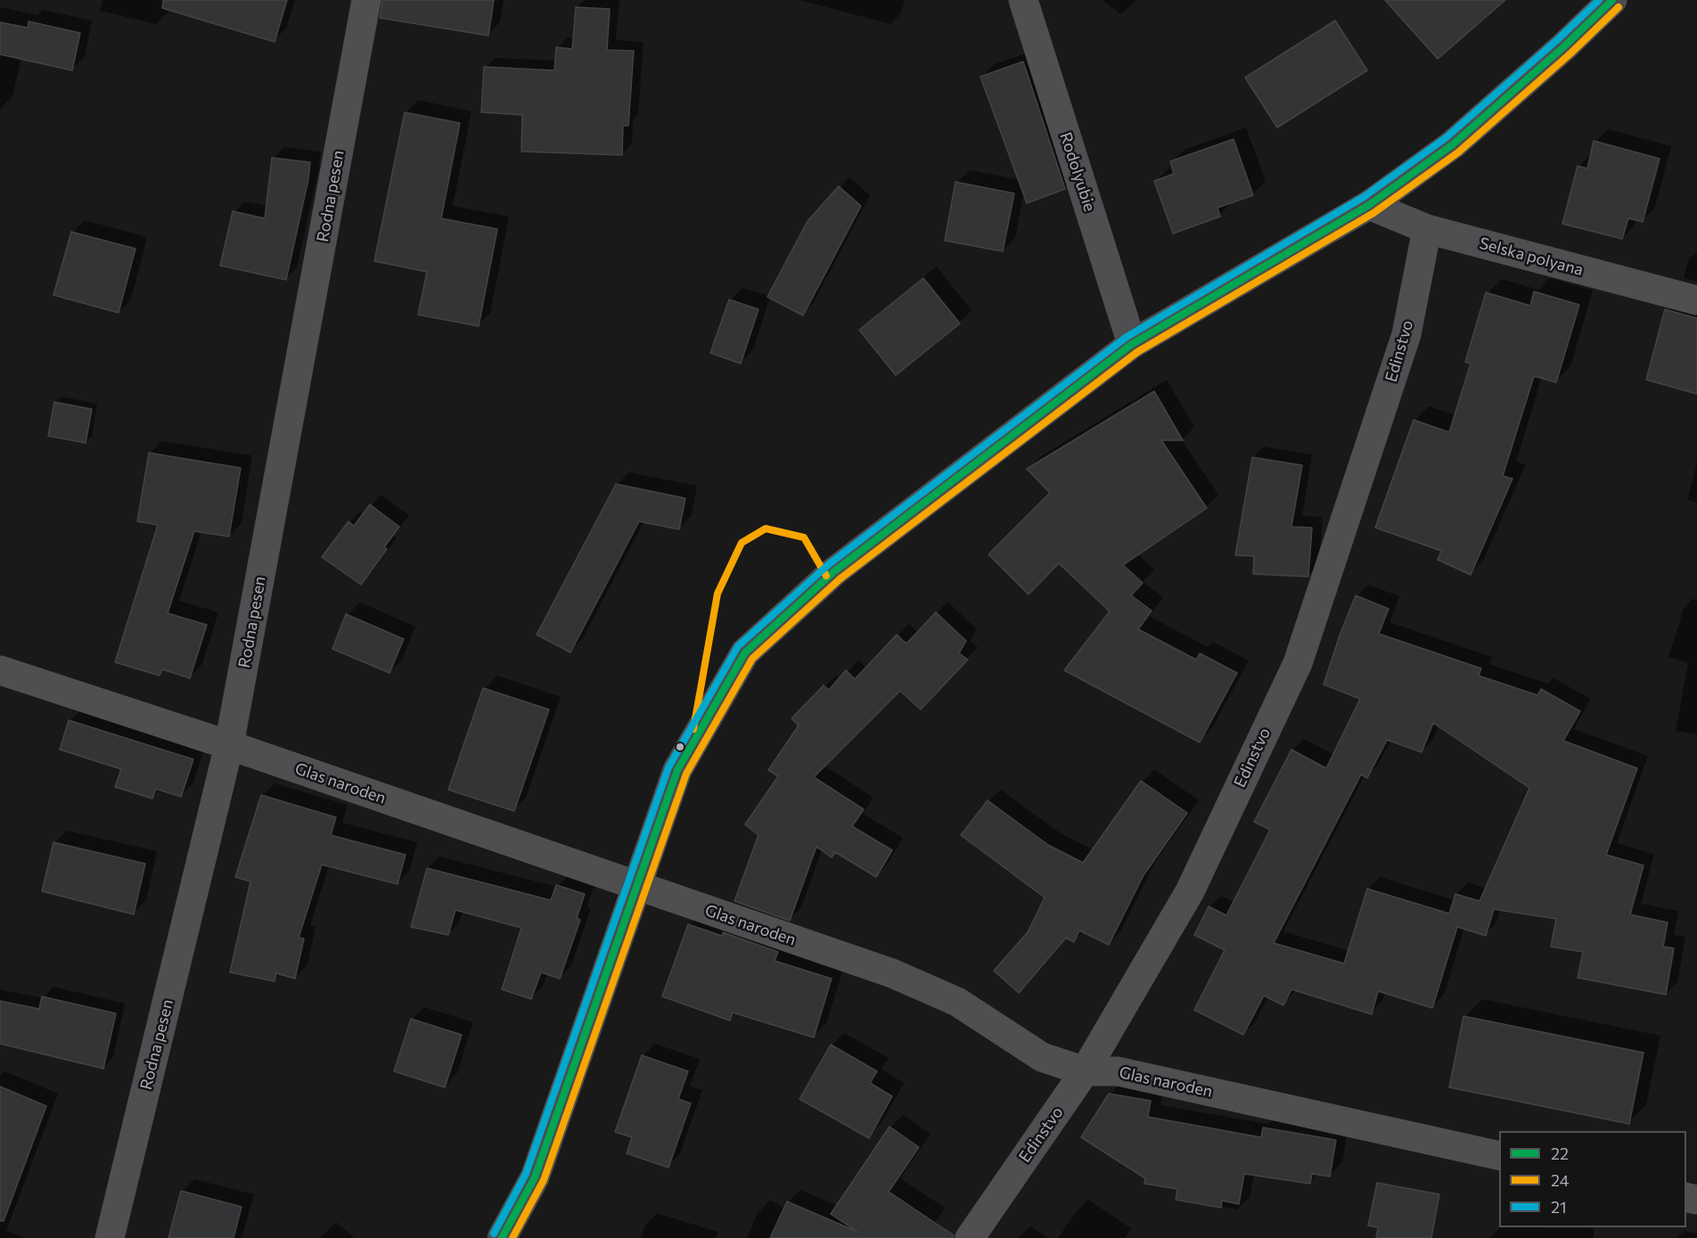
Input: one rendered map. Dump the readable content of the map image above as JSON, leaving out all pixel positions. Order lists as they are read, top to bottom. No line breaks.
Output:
{"streets":{"street":["Rodolyubie","Rodna pesen","Selska polyana","Edinstvo","Glas naroden"]},"crossings":[["Rodna pesen","Glas naroden"],["Selska polyana","Edinstvo"],["Edinstvo","Glas naroden"]],"lines":["transit line 22","transit line 21","transit line 24"],"legend":["22","24","21"]}
